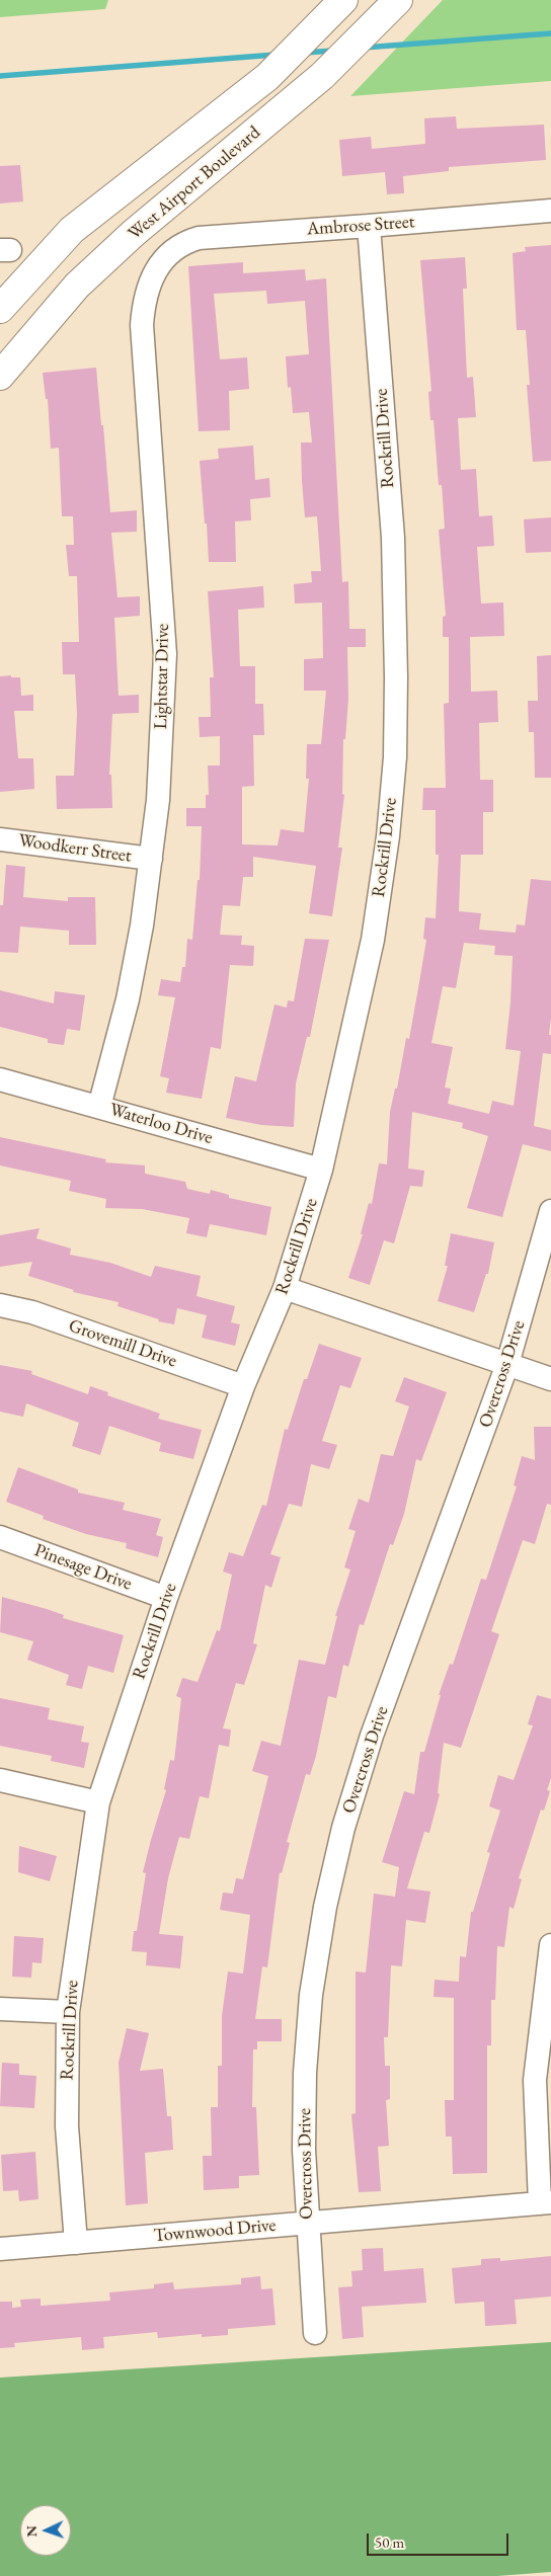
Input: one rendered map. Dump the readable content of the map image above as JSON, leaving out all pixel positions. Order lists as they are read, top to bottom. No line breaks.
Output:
{"streets":{"main road":["West Airport Boulevard"],"street":["Ambrose Street","Rockrill Drive","Lightstar Drive","Woodkerr Street","Waterloo Drive","Grovemill Drive","Overcross Drive","Pinesage Drive","Townwood Drive"]},"crossings":[["Ambrose Street","Rockrill Drive"],["Ambrose Street","Lightstar Drive"],["Rockrill Drive","Waterloo Drive"],["Rockrill Drive","Grovemill Drive"],["Rockrill Drive","Pinesage Drive"],["Rockrill Drive","Townwood Drive"],["Lightstar Drive","Woodkerr Street"],["Lightstar Drive","Waterloo Drive"],["Overcross Drive","Townwood Drive"]],"scale_bar":"50 m","north":"left"}
